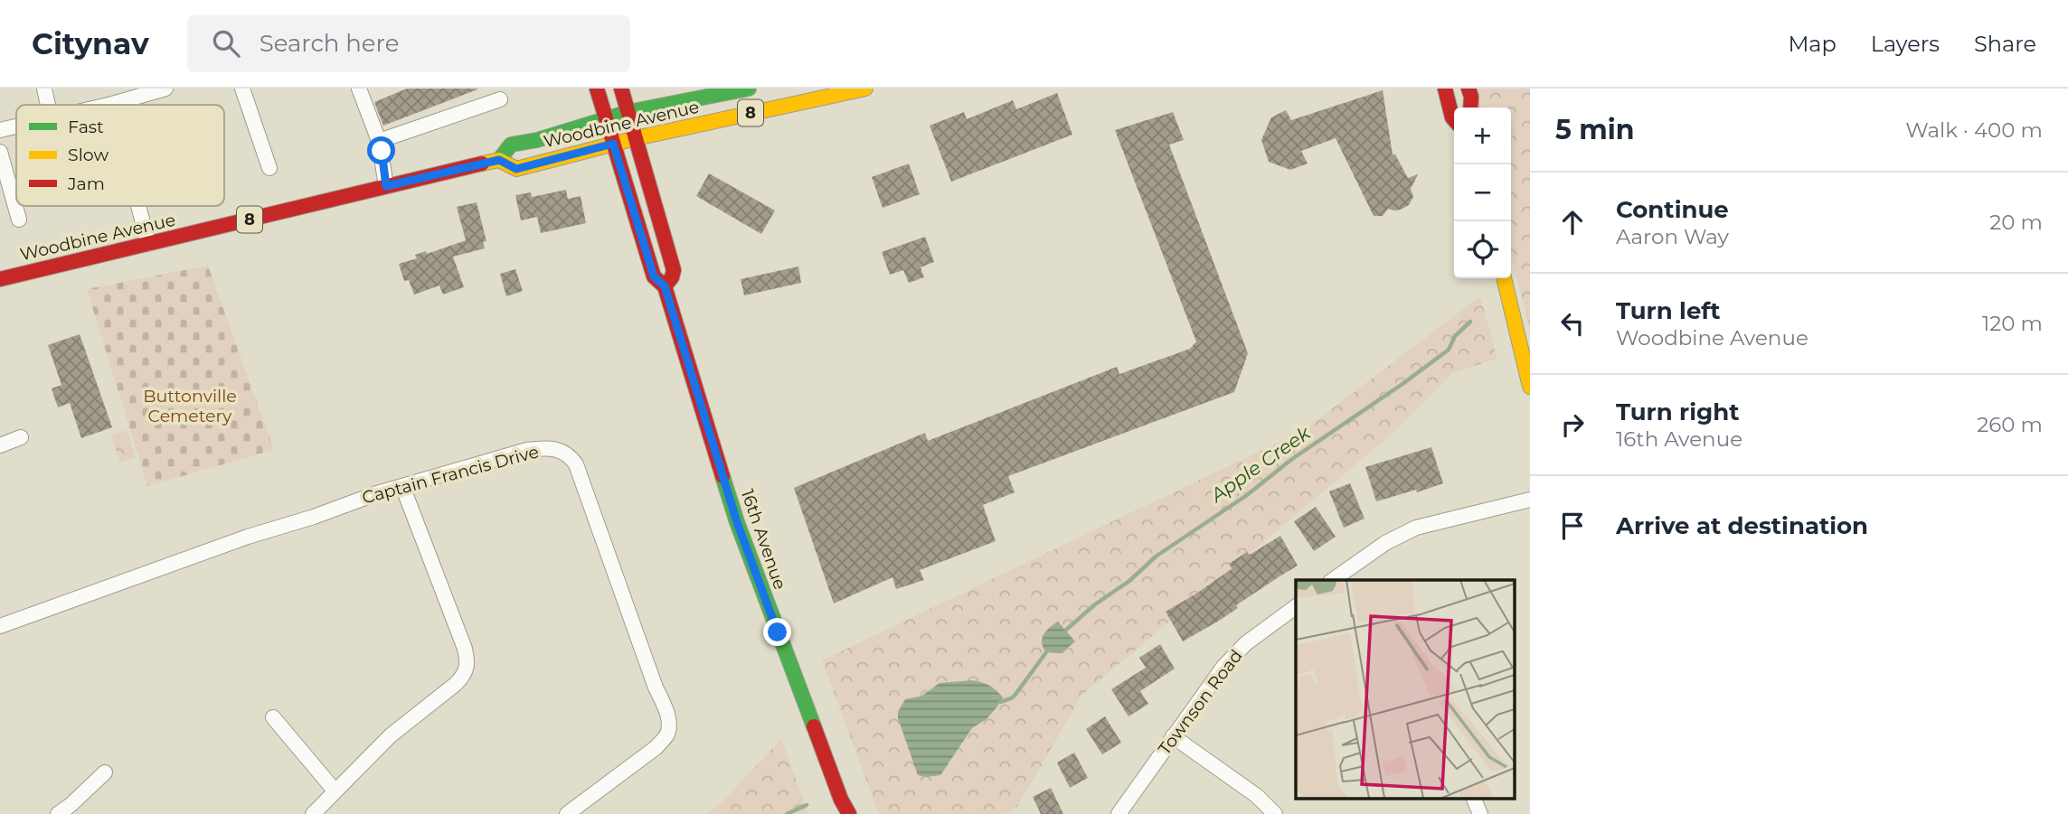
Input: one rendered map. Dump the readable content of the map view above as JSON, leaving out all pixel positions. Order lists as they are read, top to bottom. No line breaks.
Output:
{"streets":{"main road":["8","Woodbine Avenue","16th Avenue"],"street":["Captain Francis Drive","Townson Road"]},"crossings":[["Woodbine Avenue","16th Avenue"]],"water":["Apple Creek"],"parks":["Buttonville Cemetery"],"legend":["Fast","Slow","Jam"],"page":{"header":"Citynav","search":"Search here","nav":["Map","Layers","Share"],"heading":["5 min","Walk · 400 m"],"map_buttons":["+","−"],"list":[["Continue","Aaron Way","20 m"],["Turn left","Woodbine Avenue","120 m"],["Turn right","16th Avenue","260 m"],"Arrive at destination"]}}
